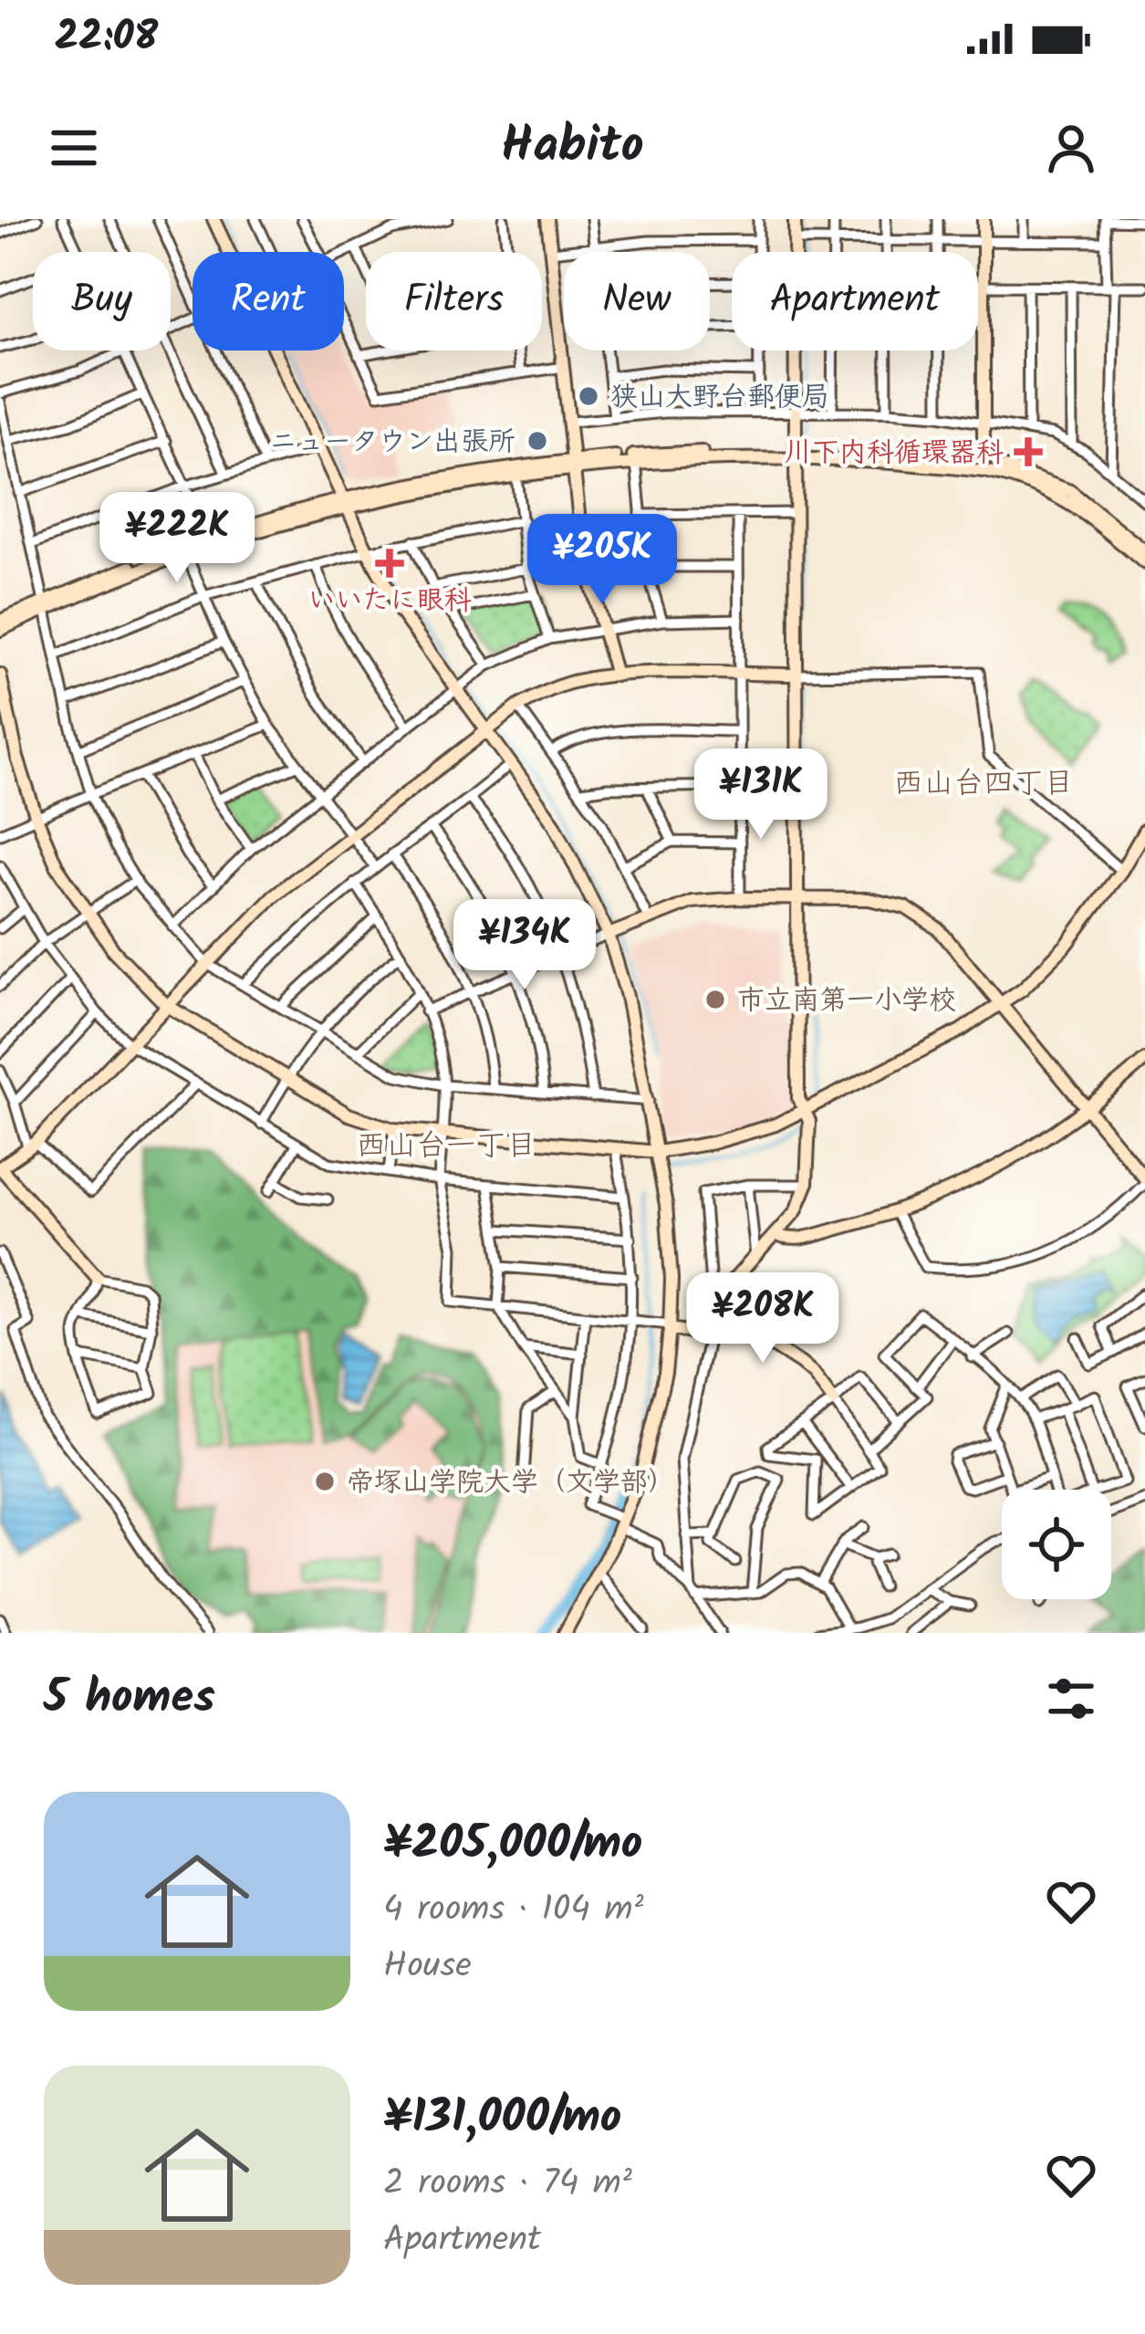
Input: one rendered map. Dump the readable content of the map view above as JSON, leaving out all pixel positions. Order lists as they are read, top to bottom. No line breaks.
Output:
{"districts":["西山台四丁目","西山台一丁目"],"places":{"other":["狭山大野台郵便局","ニュータウン出張所","市立南第一小学校","帝塚山学院大学（文学部）"],"health":["川下内科循環器科","いいたに眼科"]},"page":{"status":"22:08","header":"Habito","chip":["Buy","Rent","Filters","New","Apartment"],"price":["¥222K","¥205K","¥131K","¥134K","¥208K"],"heading":"5 homes","list":[{"name":"¥205,000/mo","note":"4 rooms · 104 m² · House"},{"name":"¥131,000/mo","note":"2 rooms · 74 m² · Apartment"}]}}
